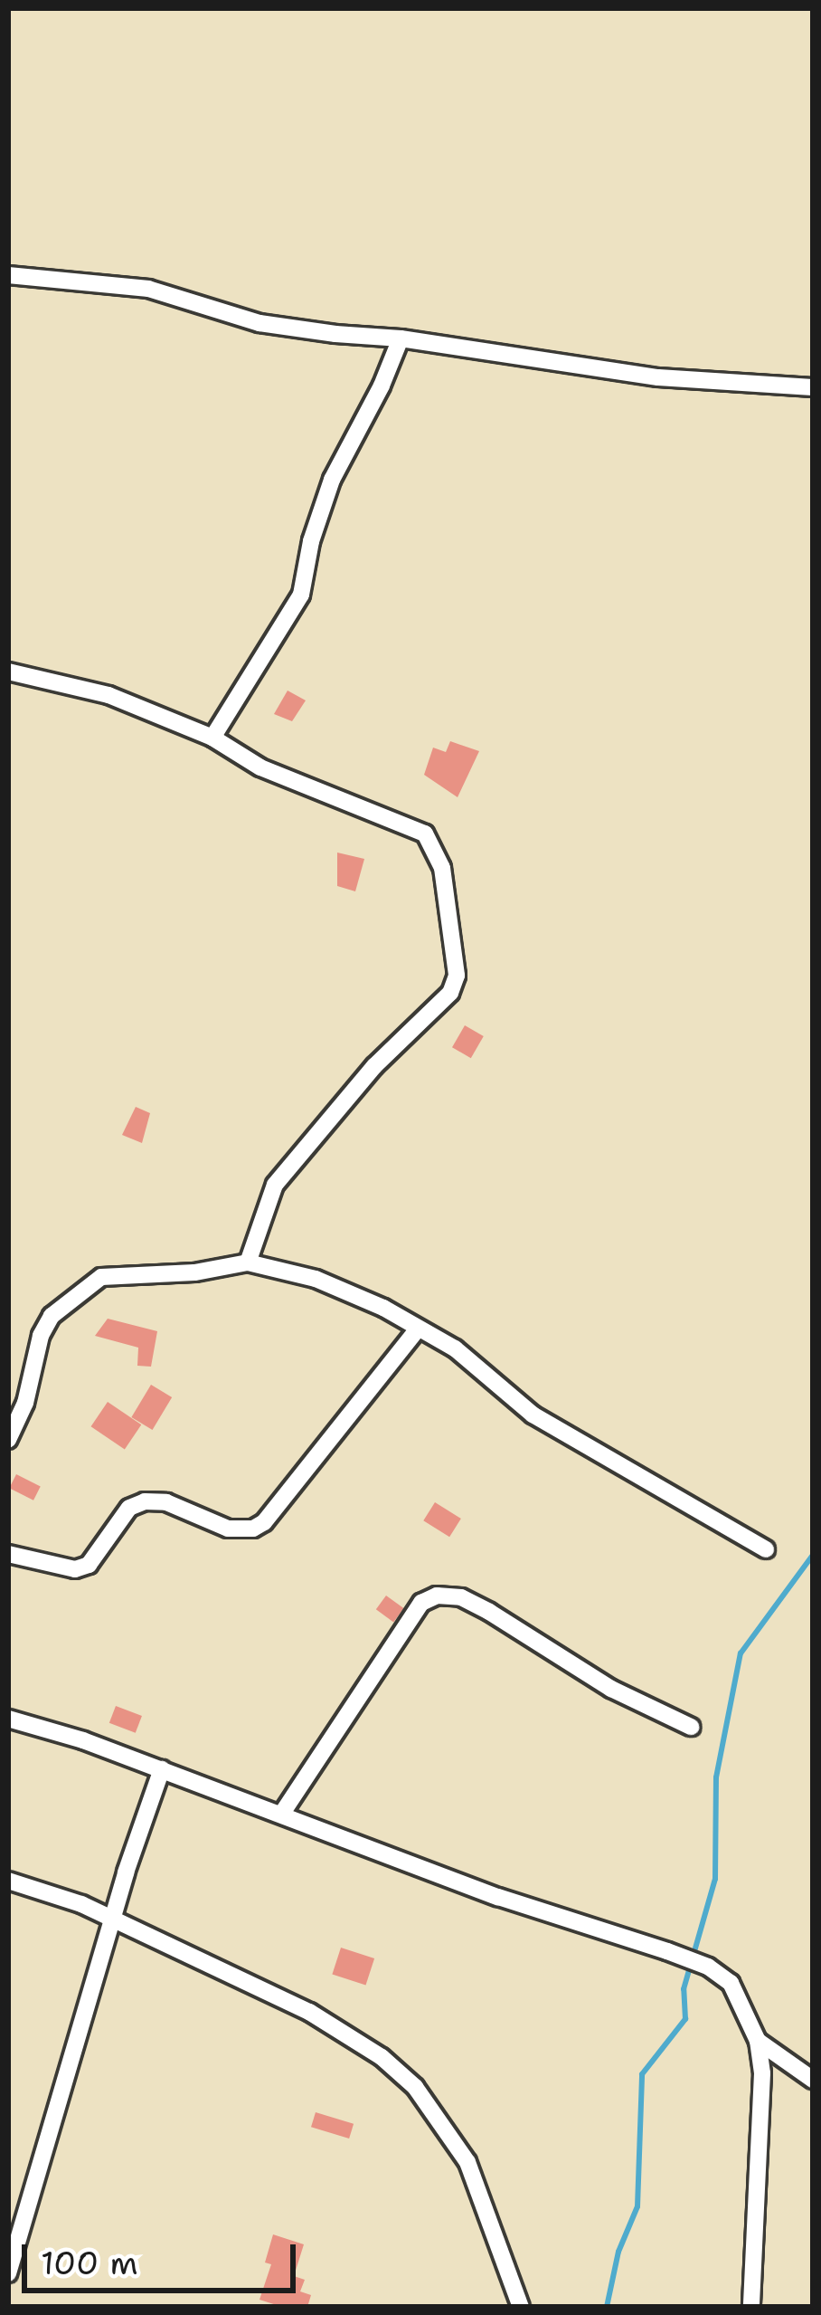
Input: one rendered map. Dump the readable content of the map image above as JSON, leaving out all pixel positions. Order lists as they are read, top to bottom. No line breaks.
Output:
{"scale_bar":"100 m"}
